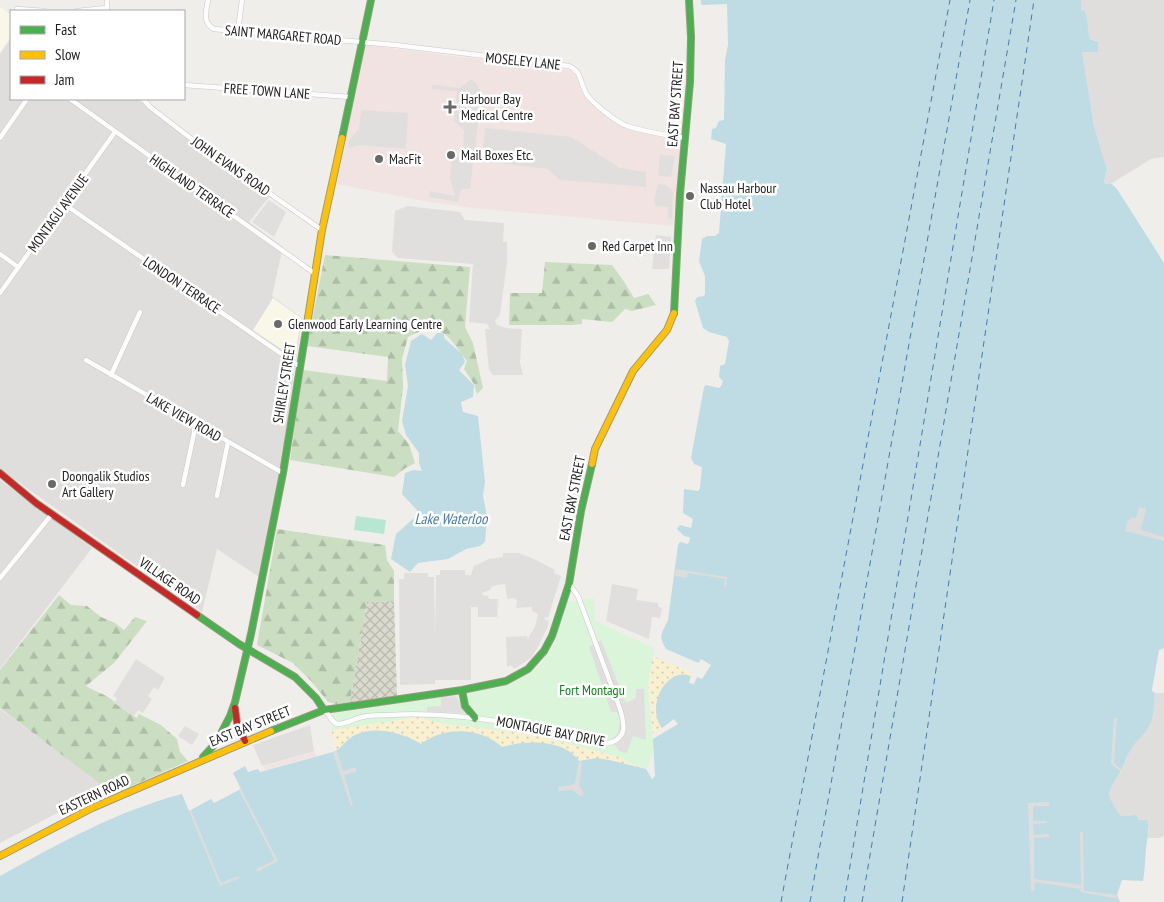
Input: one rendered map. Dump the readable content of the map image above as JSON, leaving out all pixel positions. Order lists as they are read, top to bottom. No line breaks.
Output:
{"streets":{"main road":["EAST BAY STREET","SHIRLEY STREET","VILLAGE ROAD","EASTERN ROAD"],"street":["SAINT MARGARET ROAD","MOSELEY LANE","FREE TOWN LANE","JOHN EVANS ROAD","HIGHLAND TERRACE","MONTAGU AVENUE","LONDON TERRACE","LAKE VIEW ROAD","MONTAGUE BAY DRIVE"]},"crossings":[["SAINT MARGARET ROAD","MOSELEY LANE"],["SAINT MARGARET ROAD","SHIRLEY STREET"],["MOSELEY LANE","EAST BAY STREET"],["MOSELEY LANE","SHIRLEY STREET"],["FREE TOWN LANE","SHIRLEY STREET"],["EAST BAY STREET","SHIRLEY STREET"],["EAST BAY STREET","VILLAGE ROAD"],["EAST BAY STREET","MONTAGUE BAY DRIVE"],["EAST BAY STREET","EASTERN ROAD"],["JOHN EVANS ROAD","SHIRLEY STREET"],["HIGHLAND TERRACE","MONTAGU AVENUE"],["HIGHLAND TERRACE","SHIRLEY STREET"],["MONTAGU AVENUE","LONDON TERRACE"],["LONDON TERRACE","SHIRLEY STREET"],["SHIRLEY STREET","LAKE VIEW ROAD"],["SHIRLEY STREET","VILLAGE ROAD"],["SHIRLEY STREET","EASTERN ROAD"],["VILLAGE ROAD","MONTAGUE BAY DRIVE"]],"water":["Lake Waterloo"],"parks":["Fort Montagu"],"places":{"health":["Harbour Bay Medical Centre"],"other":["Mail Boxes Etc.","MacFit","Nassau Harbour Club Hotel","Red Carpet Inn","Glenwood Early Learning Centre","Doongalik Studios Art Gallery"]},"legend":["Fast","Slow","Jam"]}
